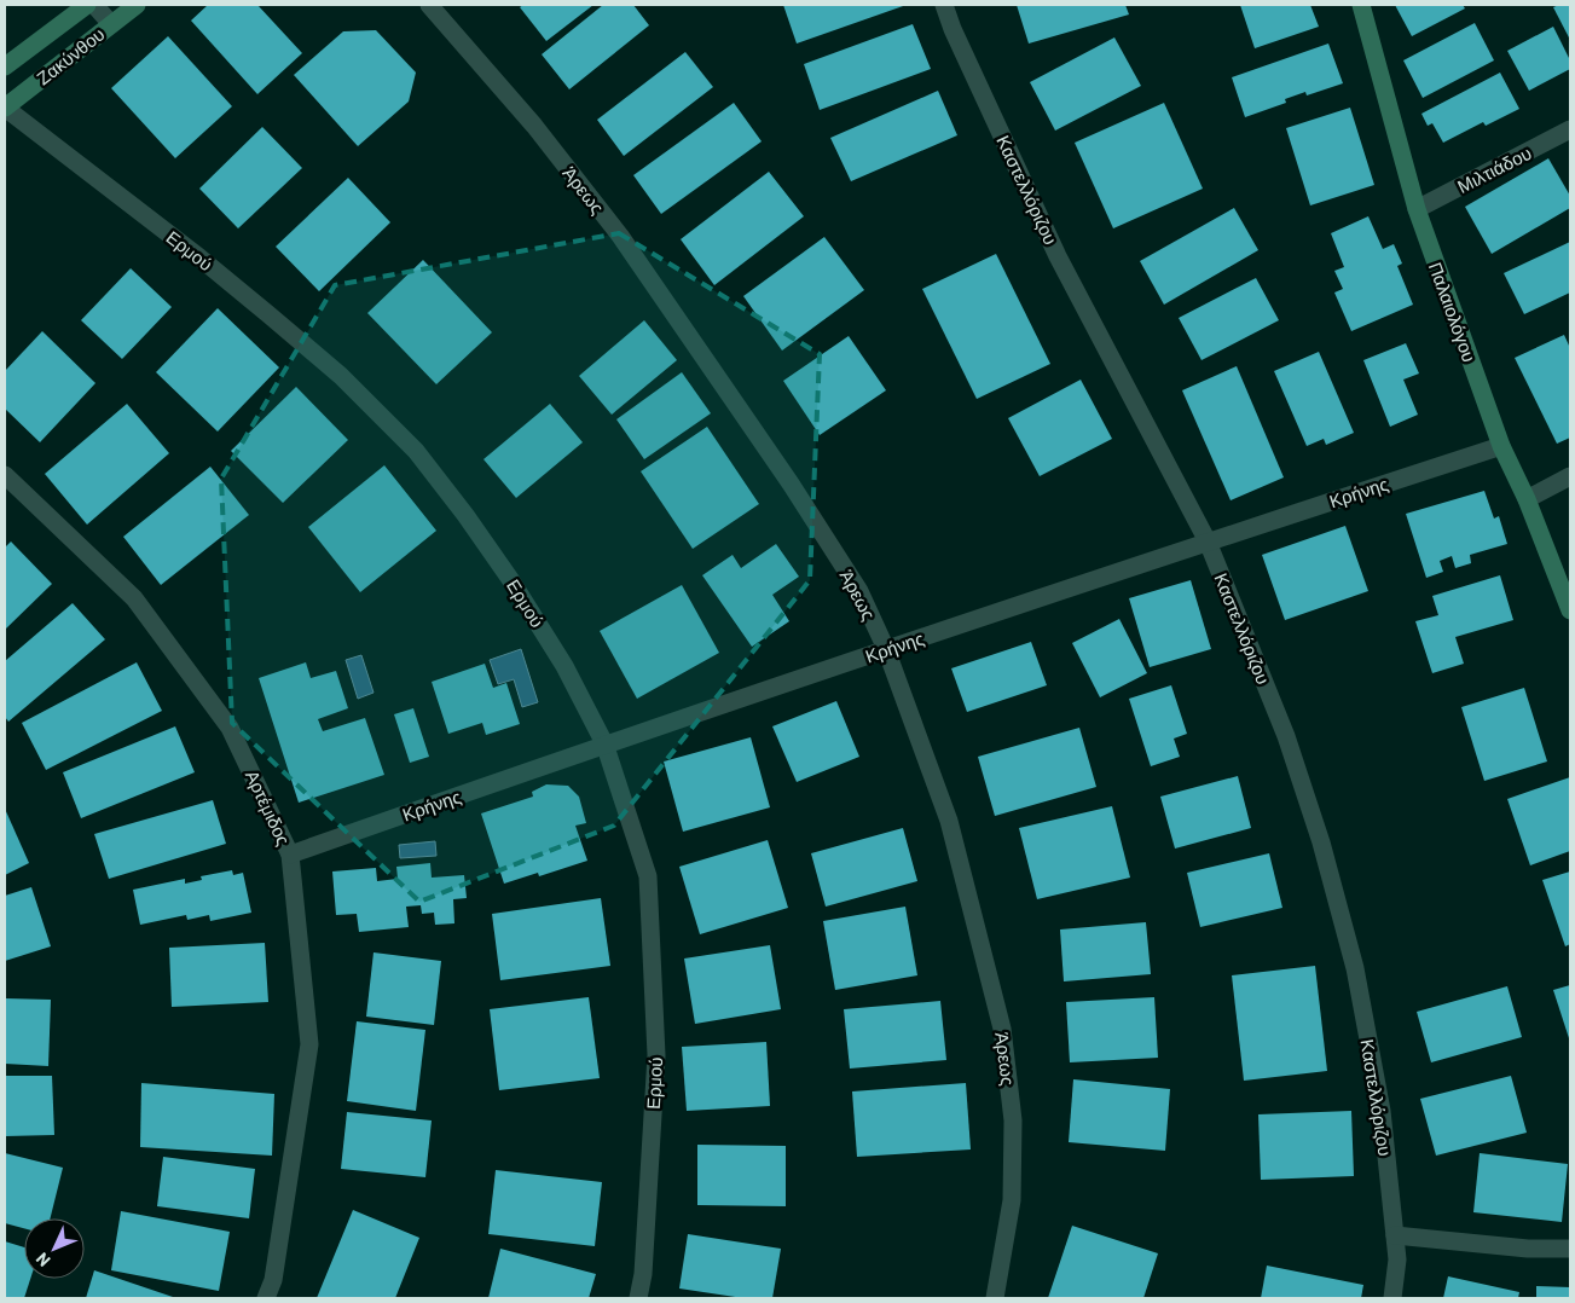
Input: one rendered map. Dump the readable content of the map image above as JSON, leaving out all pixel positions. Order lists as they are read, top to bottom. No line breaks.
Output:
{"streets":{"street":["Ζακύνθου","Μιλτιάδου","Άρεως","Καστελλόριζου","Ερμού","Παλαιολόγου","Κρήνης","Αρτέμιδος"]},"crossings":[["Ζακύνθου","Ερμού"],["Μιλτιάδου","Παλαιολόγου"],["Άρεως","Κρήνης"],["Καστελλόριζου","Κρήνης"],["Ερμού","Κρήνης"],["Παλαιολόγου","Κρήνης"],["Κρήνης","Αρτέμιδος"]],"north":"bottom left"}
